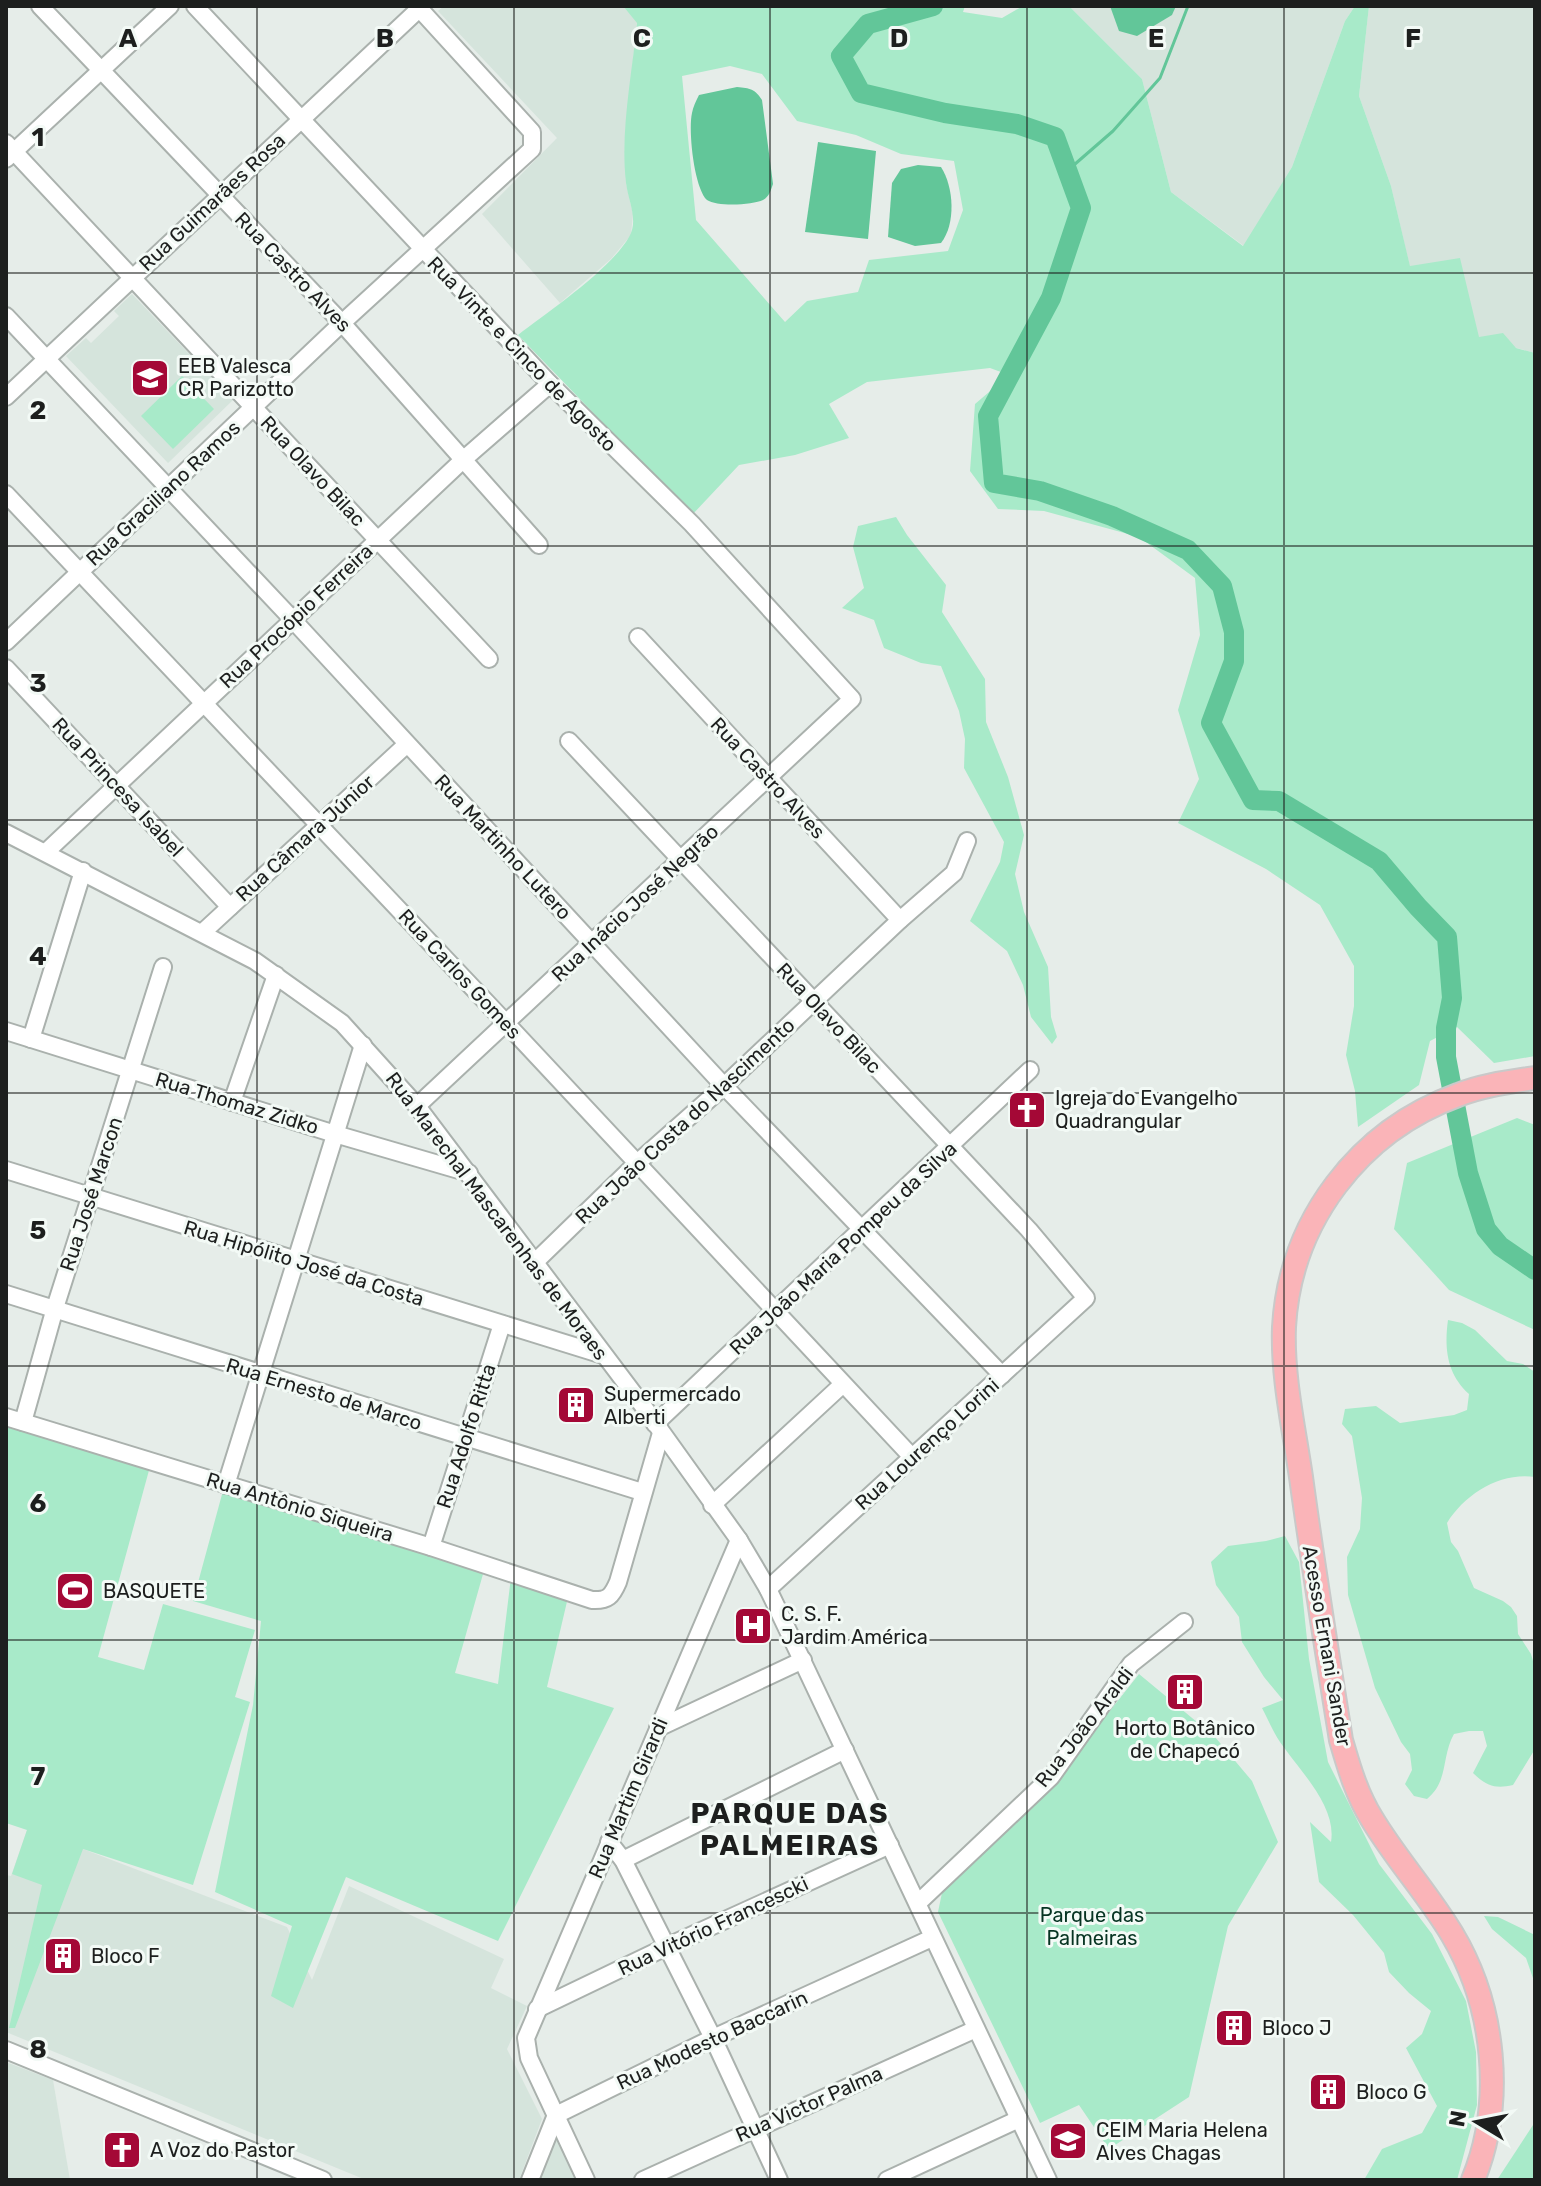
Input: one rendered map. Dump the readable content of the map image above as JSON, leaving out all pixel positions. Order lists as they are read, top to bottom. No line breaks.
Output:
{"streets":{"highway":["Acesso Ernani Sander"],"street":["Rua Guimarães Rosa","Rua Castro Alves","Rua Vinte e Cinco de Agosto","Rua Olavo Bilac","Rua Graciliano Ramos","Rua Procópio Ferreira","Rua Princesa Isabel","Rua Câmara Júnior","Rua Martinho Lutero","Rua Inácio José Negrão","Rua Carlos Gomes","Rua Thomaz Zidko","Rua João Costa do Nascimento","Rua José Marcon","Rua Marechal Mascarenhas de Moraes","Rua João Maria Pompeu da Silva","Rua Hipólito José da Costa","Rua Ernesto de Marco","Rua Adolfo Ritta","Rua Lourenço Lorini","Rua Antônio Siqueira","Rua João Araldi","Rua Martim Girardi","Rua Vitório Francescki","Rua Modesto Baccarin","Rua Victor Palma"]},"crossings":[["Rua Guimarães Rosa","Rua Castro Alves"],["Rua Guimarães Rosa","Rua Vinte e Cinco de Agosto"],["Rua Guimarães Rosa","Rua Olavo Bilac"],["Rua Guimarães Rosa","Rua Graciliano Ramos"],["Rua Guimarães Rosa","Rua Martinho Lutero"],["Rua Castro Alves","Rua Graciliano Ramos"],["Rua Castro Alves","Rua Procópio Ferreira"],["Rua Castro Alves","Rua Inácio José Negrão"],["Rua Castro Alves","Rua João Costa do Nascimento"],["Rua Vinte e Cinco de Agosto","Rua Graciliano Ramos"],["Rua Vinte e Cinco de Agosto","Rua Procópio Ferreira"],["Rua Vinte e Cinco de Agosto","Rua Inácio José Negrão"],["Rua Olavo Bilac","Rua Graciliano Ramos"],["Rua Olavo Bilac","Rua Procópio Ferreira"],["Rua Olavo Bilac","Rua Inácio José Negrão"],["Rua Olavo Bilac","Rua João Costa do Nascimento"],["Rua Olavo Bilac","Rua João Maria Pompeu da Silva"],["Rua Olavo Bilac","Rua Lourenço Lorini"],["Rua Graciliano Ramos","Rua Martinho Lutero"],["Rua Graciliano Ramos","Rua Carlos Gomes"],["Rua Procópio Ferreira","Rua Princesa Isabel"],["Rua Procópio Ferreira","Rua Martinho Lutero"],["Rua Procópio Ferreira","Rua Carlos Gomes"],["Rua Procópio Ferreira","Rua Marechal Mascarenhas de Moraes"],["Rua Princesa Isabel","Rua Câmara Júnior"],["Rua Câmara Júnior","Rua Martinho Lutero"],["Rua Câmara Júnior","Rua Carlos Gomes"],["Rua Câmara Júnior","Rua Marechal Mascarenhas de Moraes"],["Rua Martinho Lutero","Rua Inácio José Negrão"],["Rua Martinho Lutero","Rua João Costa do Nascimento"],["Rua Martinho Lutero","Rua João Maria Pompeu da Silva"],["Rua Martinho Lutero","Rua Lourenço Lorini"],["Rua Inácio José Negrão","Rua Carlos Gomes"],["Rua Inácio José Negrão","Rua Marechal Mascarenhas de Moraes"],["Rua Carlos Gomes","Rua João Costa do Nascimento"],["Rua Carlos Gomes","Rua João Maria Pompeu da Silva"],["Rua Carlos Gomes","Rua Lourenço Lorini"],["Rua Thomaz Zidko","Rua José Marcon"],["Rua Thomaz Zidko","Rua Marechal Mascarenhas de Moraes"],["Rua João Costa do Nascimento","Rua Marechal Mascarenhas de Moraes"],["Rua José Marcon","Rua Hipólito José da Costa"],["Rua José Marcon","Rua Ernesto de Marco"],["Rua José Marcon","Rua Antônio Siqueira"],["Rua Marechal Mascarenhas de Moraes","Rua João Maria Pompeu da Silva"],["Rua Marechal Mascarenhas de Moraes","Rua Hipólito José da Costa"],["Rua Marechal Mascarenhas de Moraes","Rua Lourenço Lorini"],["Rua Marechal Mascarenhas de Moraes","Rua João Araldi"],["Rua Marechal Mascarenhas de Moraes","Rua Martim Girardi"],["Rua Marechal Mascarenhas de Moraes","Rua Vitório Francescki"],["Rua Marechal Mascarenhas de Moraes","Rua Modesto Baccarin"],["Rua Marechal Mascarenhas de Moraes","Rua Victor Palma"],["Rua Hipólito José da Costa","Rua Adolfo Ritta"],["Rua Ernesto de Marco","Rua Adolfo Ritta"],["Rua Ernesto de Marco","Rua Antônio Siqueira"],["Rua Adolfo Ritta","Rua Antônio Siqueira"],["Rua Martim Girardi","Rua Vitório Francescki"],["Rua Martim Girardi","Rua Modesto Baccarin"]],"districts":["PARQUE DAS PALMEIRAS"],"parks":["Parque das Palmeiras"],"places":{"school or university":["EEB Valesca CR Parizotto","CEIM Maria Helena Alves Chagas"],"church":["Igreja do Evangelho Quadrangular","A Voz do Pastor"],"building":["Supermercado Alberti","Horto Botânico de Chapecó","Bloco F","Bloco J","Bloco G"],"sports":["BASQUETE"],"hospital":["C. S. F. Jardim América"]},"north":"left","grid":{"columns":["A","B","C","D","E","F"],"rows":["1","2","3","4","5","6","7","8"]}}
